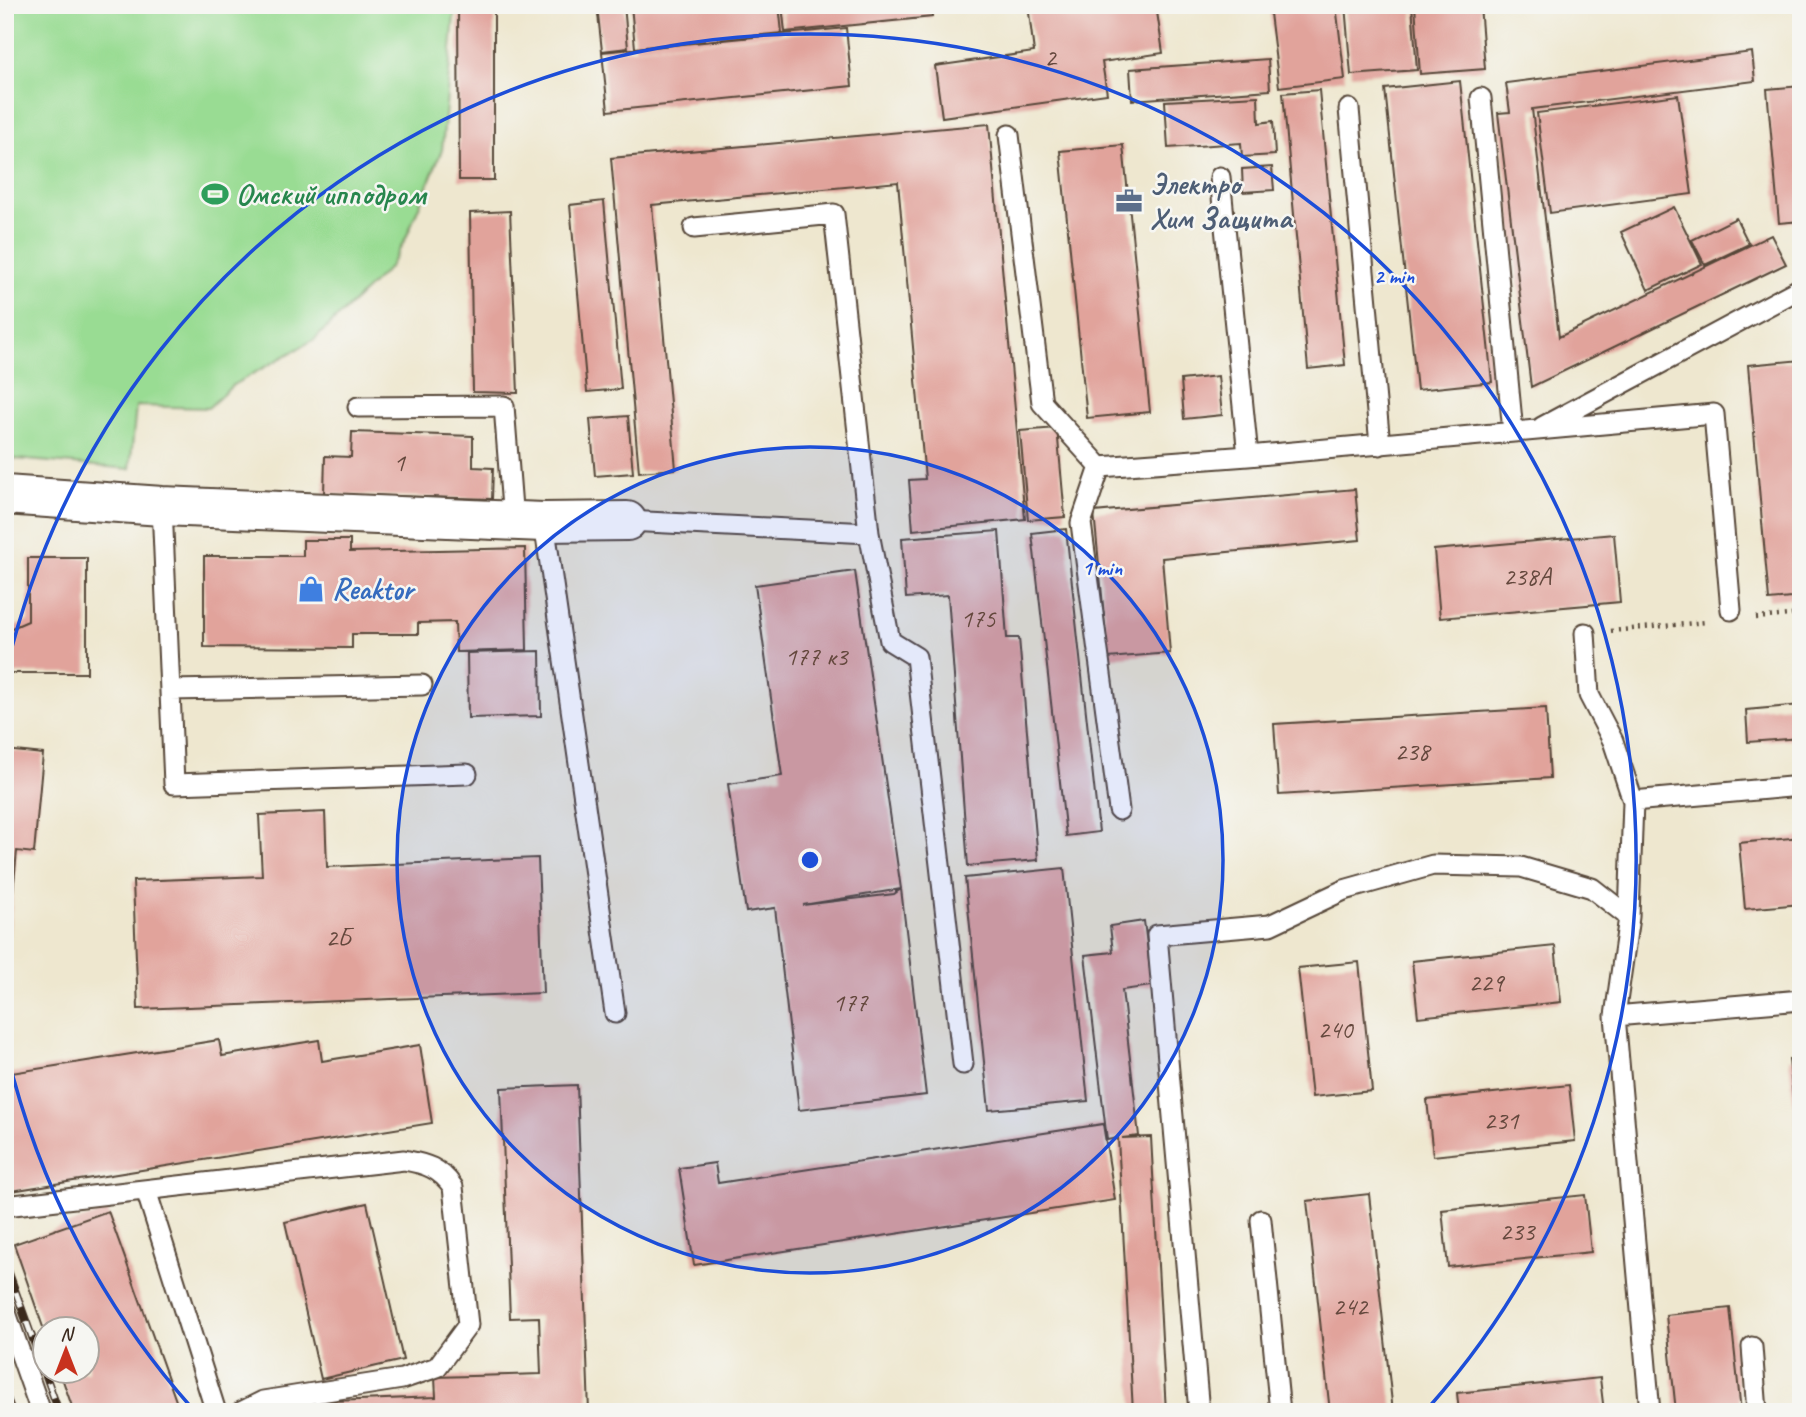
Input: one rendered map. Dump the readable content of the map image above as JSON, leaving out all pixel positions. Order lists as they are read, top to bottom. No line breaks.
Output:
{"places":{"sports":["Омский ипподром"],"office":["Электро Хим Защита"],"shop":["Reaktor"]},"house_numbers":["2","1","238А","175","177 к3","238","2Б","229","177","240","231","233","242"],"north":"top","rings":["2 min","1 min"]}
